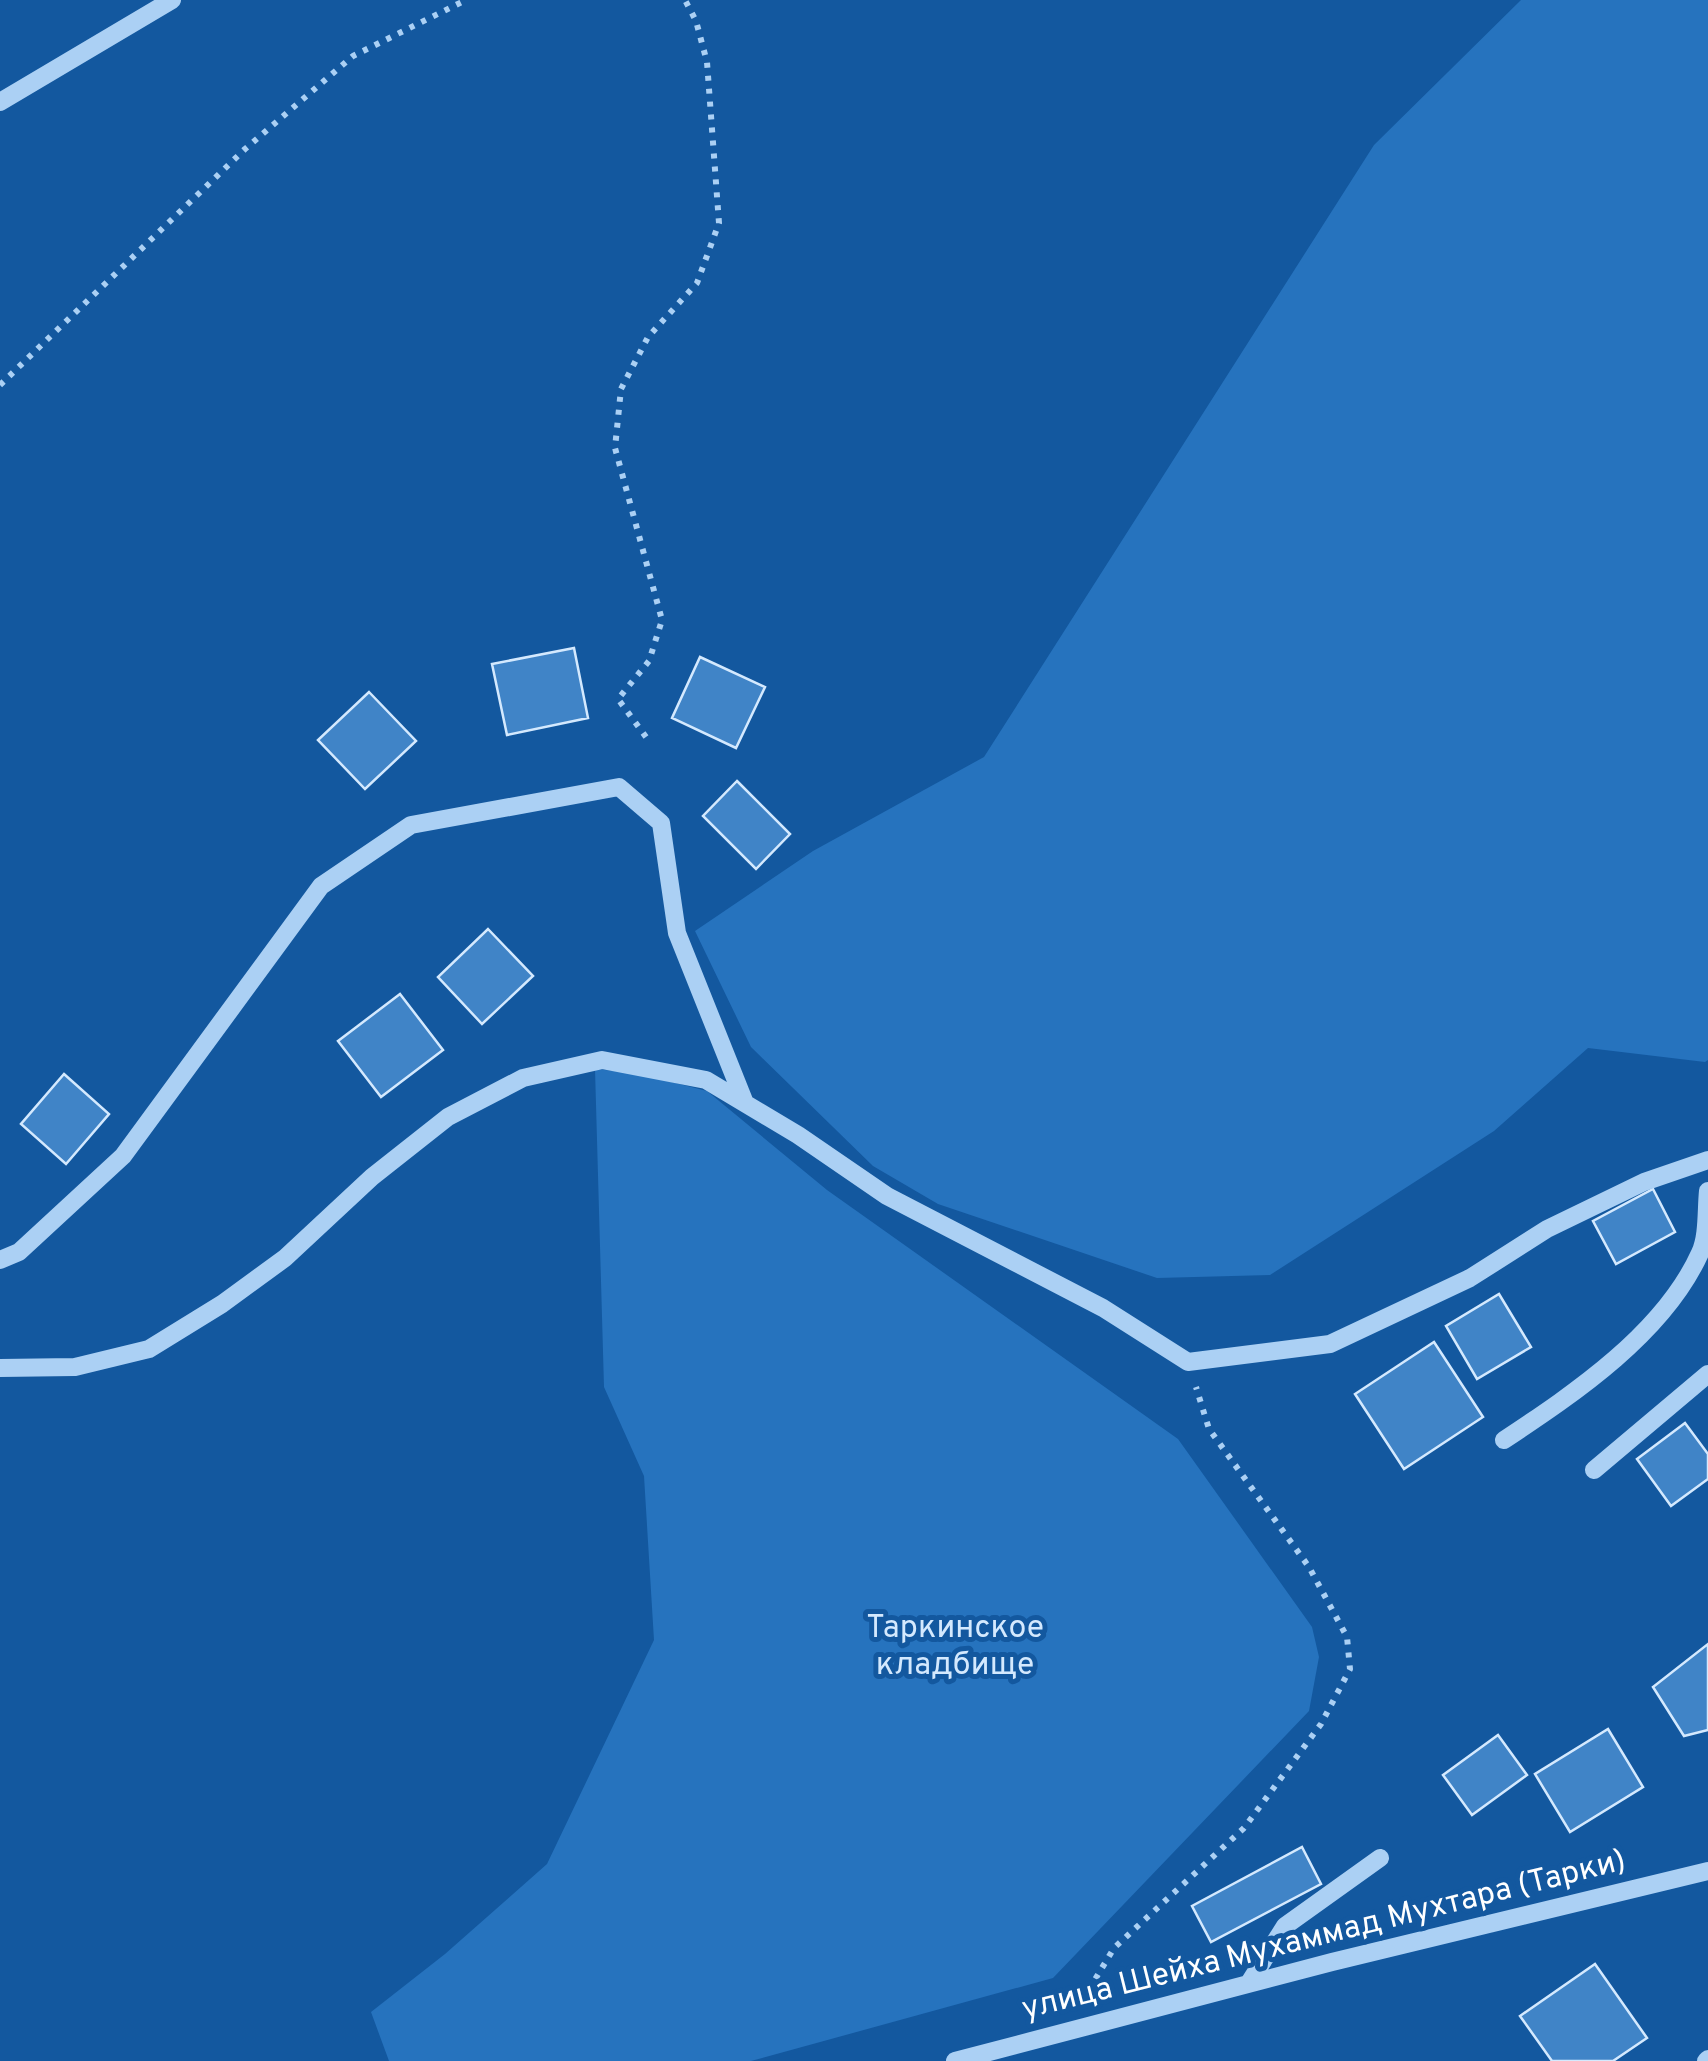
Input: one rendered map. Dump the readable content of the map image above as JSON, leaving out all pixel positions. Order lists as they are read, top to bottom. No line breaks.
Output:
{"streets":{"street":["улица Шейха Мухаммад Мухтара (Тарки)"]},"parks":["Таркинское кладбище"]}
